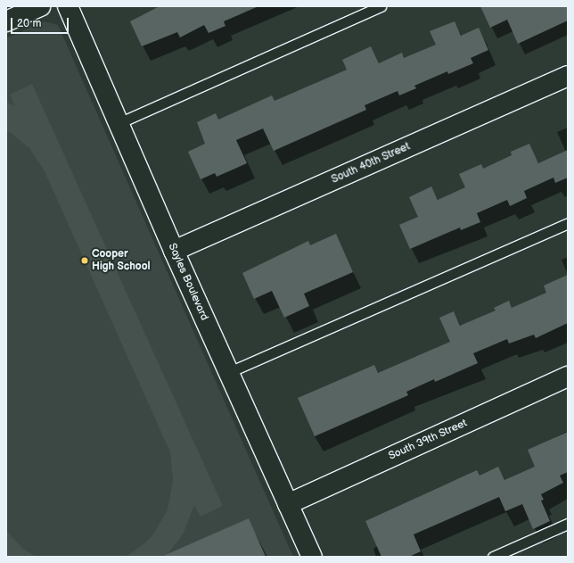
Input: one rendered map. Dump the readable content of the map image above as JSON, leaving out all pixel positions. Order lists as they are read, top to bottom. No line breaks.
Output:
{"streets":{"street":["South 40th Street","Sayles Boulevard","South 39th Street"]},"crossings":[["South 40th Street","Sayles Boulevard"],["Sayles Boulevard","South 39th Street"]],"places":["Cooper High School"],"scale_bar":"20 m"}
